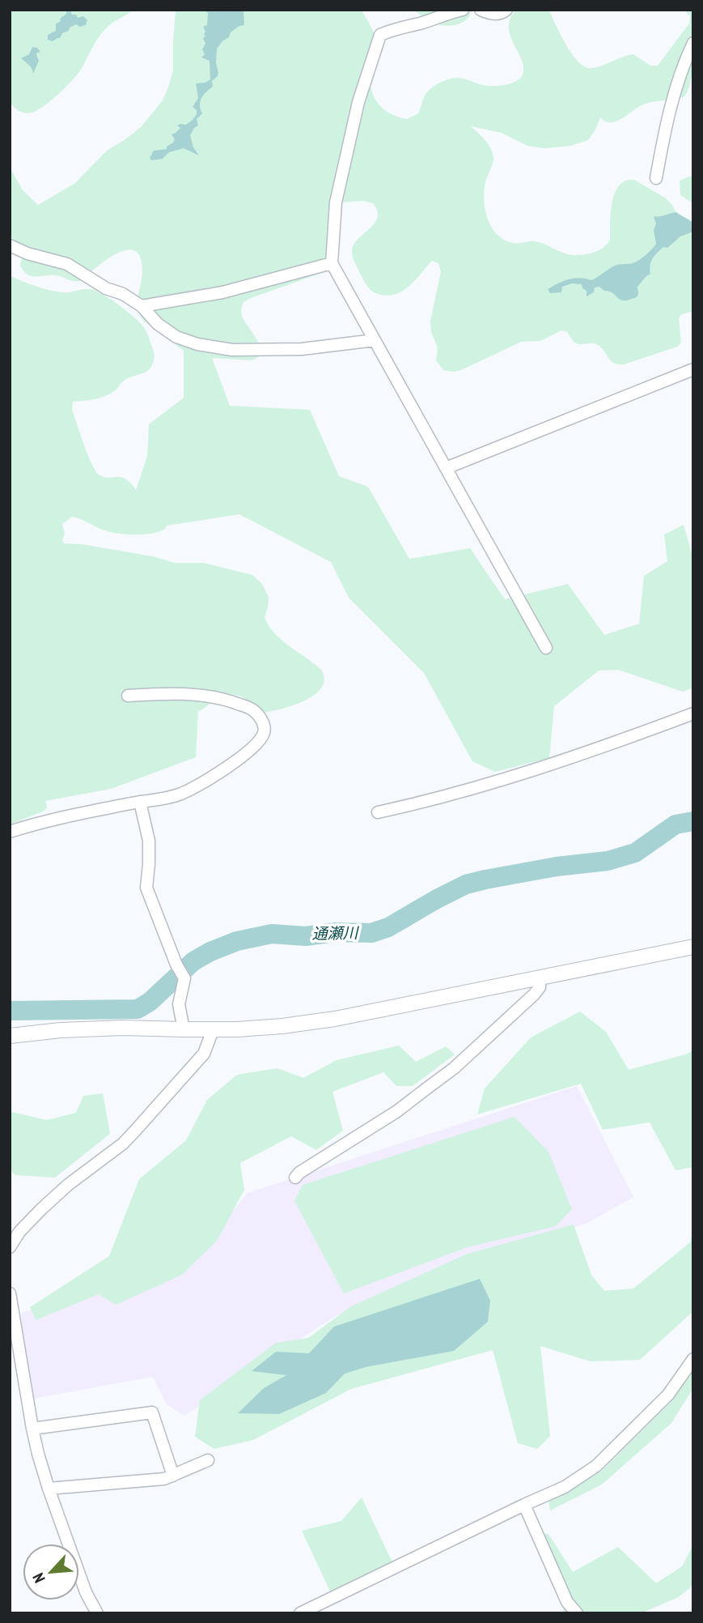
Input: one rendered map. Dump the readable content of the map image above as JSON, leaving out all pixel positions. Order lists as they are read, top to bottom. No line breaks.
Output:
{"water":["通瀬川"],"north":"bottom left"}
